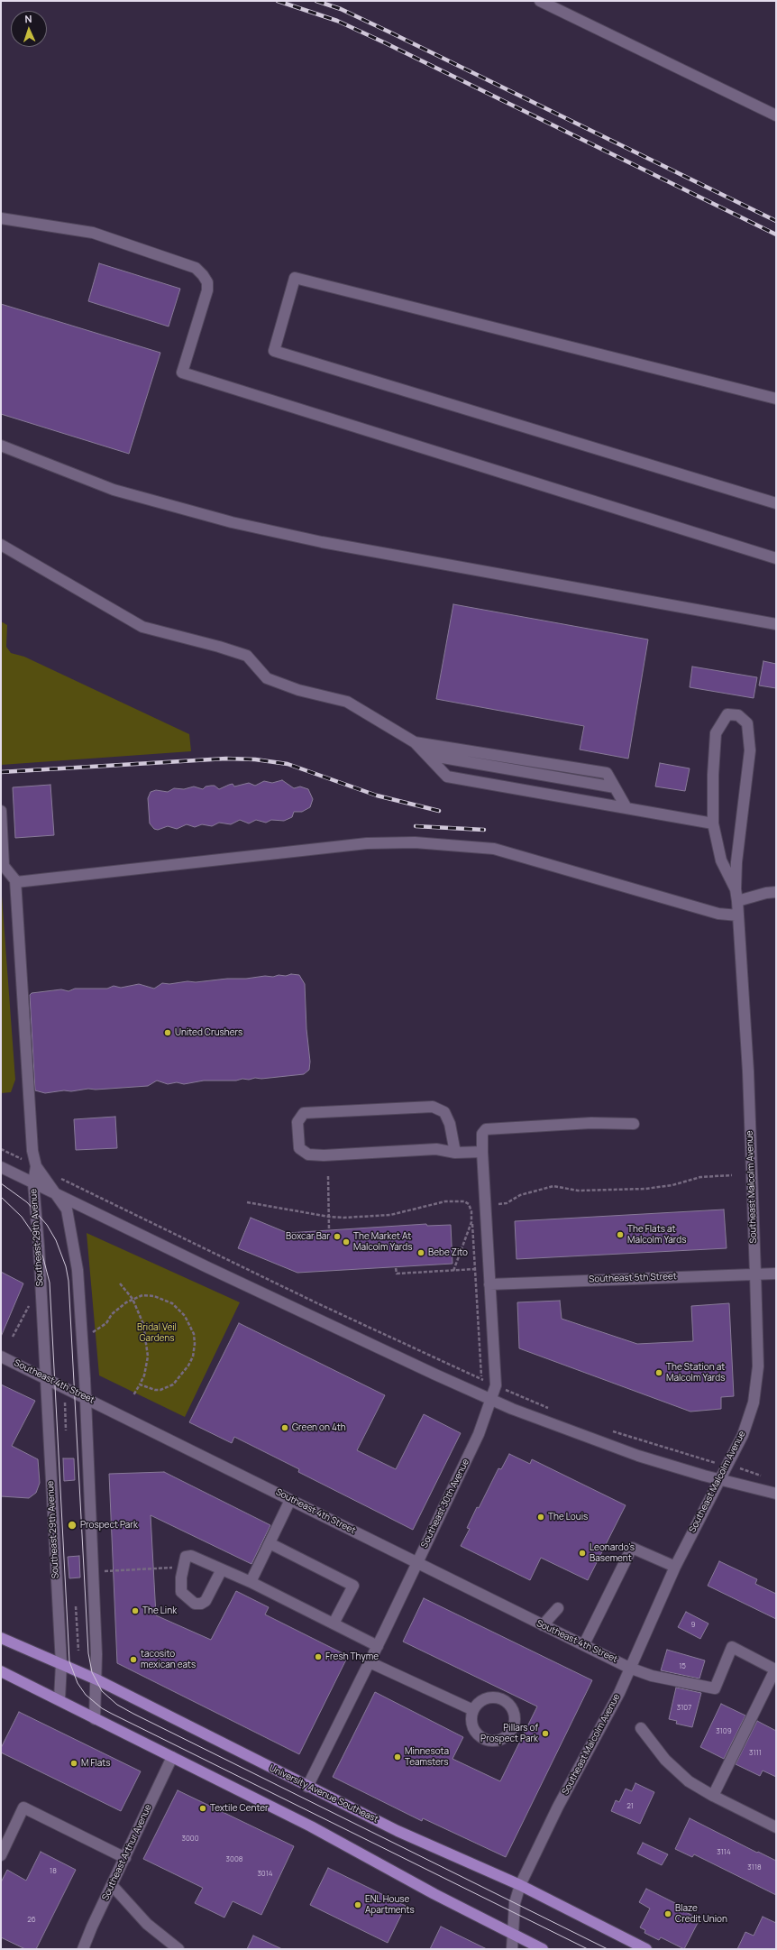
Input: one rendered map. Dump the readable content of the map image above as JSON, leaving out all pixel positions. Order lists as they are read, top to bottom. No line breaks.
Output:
{"streets":{"main road":["University Avenue Southeast"],"street":["Southeast Malcolm Avenue","Southeast 29th Avenue","Southeast 5th Street","Southeast 4th Street","Southeast 30th Avenue","Southeast Arthur Avenue"]},"crossings":[["Southeast Malcolm Avenue","Southeast 5th Street"],["Southeast Malcolm Avenue","Southeast 4th Street"],["Southeast Malcolm Avenue","University Avenue Southeast"],["Southeast 29th Avenue","Southeast 4th Street"],["Southeast 29th Avenue","University Avenue Southeast"],["Southeast 5th Street","Southeast 30th Avenue"],["Southeast 4th Street","Southeast 30th Avenue"],["Southeast 30th Avenue","University Avenue Southeast"]],"parks":["Bridal Veil Gardens"],"places":["United Crushers","The Flats at Malcolm Yards","Boxcar Bar","The Market At Malcolm Yards","Bebe Zito","The Station at Malcolm Yards","Green on 4th","The Louis","Prospect Park","Leonardo's Basement","The Link","Fresh Thyme","tacosito mexican eats","Pillars of Prospect Park","Minnesota Teamsters","M Flats","Textile Center","ENL House Apartments","Blaze Credit Union"],"house_numbers":["9","15","3107","3109","3111","21","3000","3114","3008","3118","18","3014","26"],"north":"top"}
